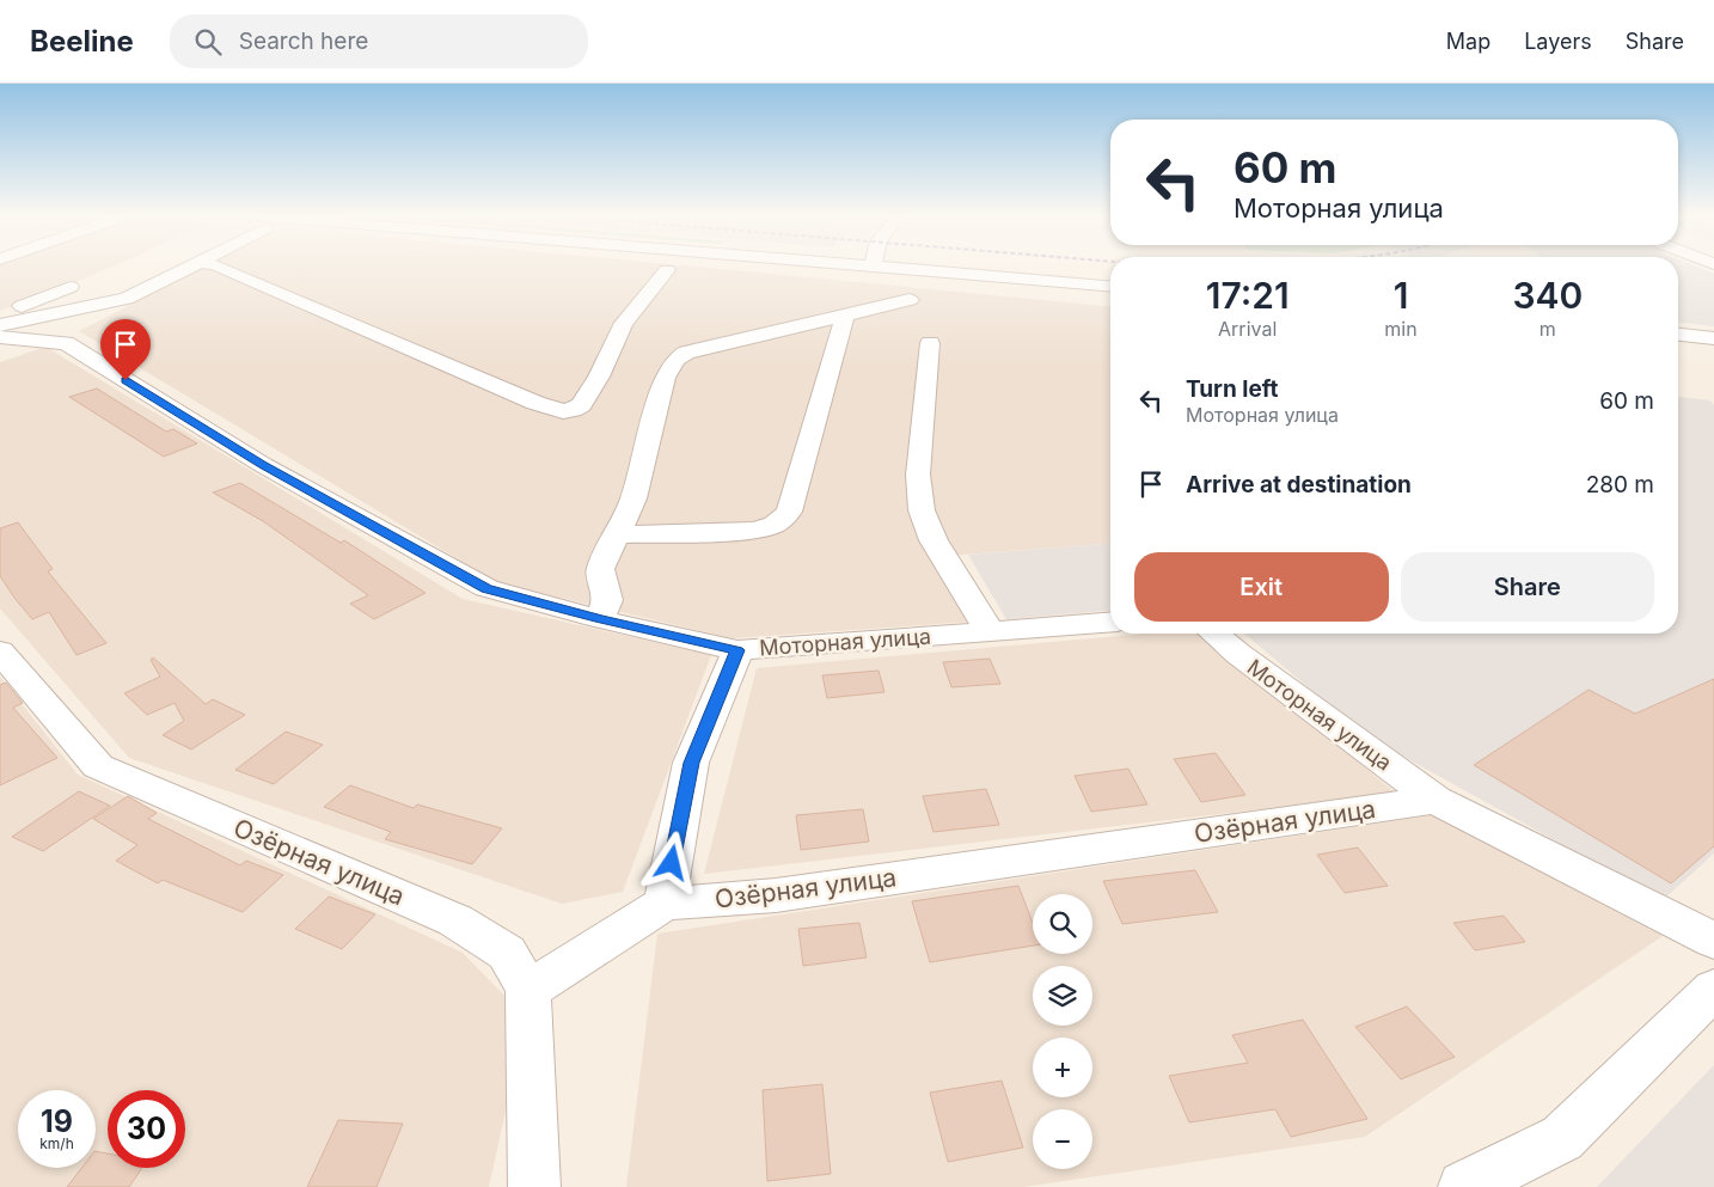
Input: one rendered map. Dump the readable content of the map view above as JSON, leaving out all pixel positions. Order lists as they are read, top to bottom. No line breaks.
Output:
{"streets":{"street":["Моторная улица","Озёрная улица"]},"crossings":[["Моторная улица","Озёрная улица"]],"page":{"header":"Beeline","search":"Search here","nav":["Map","Layers","Share"],"turn":["60 m","Моторная улица"],"eta":["17:21","Arrival","1","min","340","m"],"list":[{"name":"Turn left","note":"Моторная улица","value":"60 m"},{"name":"Arrive at destination","value":"280 m"}],"buttons":["Exit","Share"],"map_buttons":["+","−"],"speed":"19 km/h","limit":"30"}}
